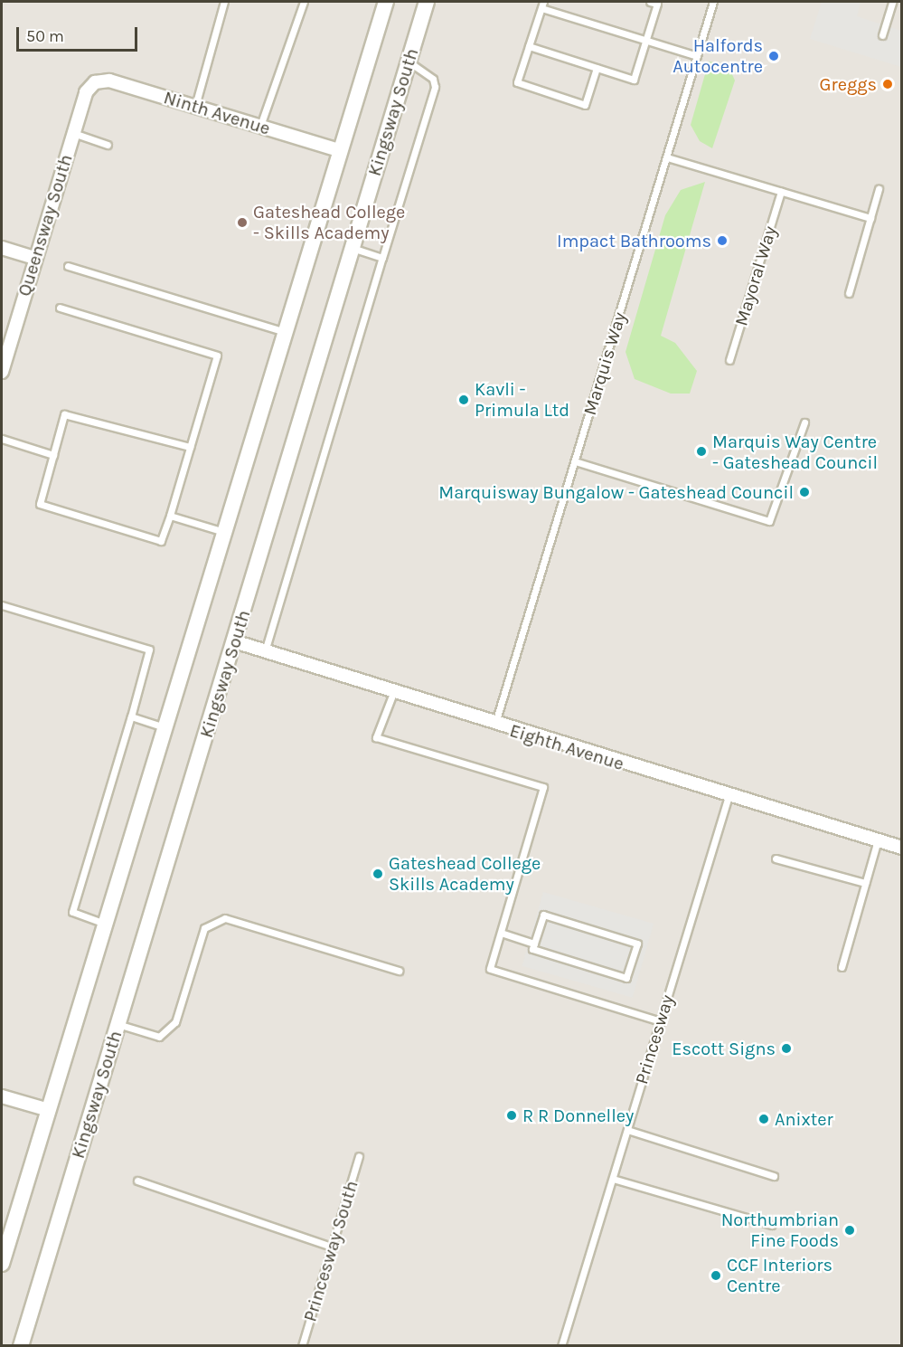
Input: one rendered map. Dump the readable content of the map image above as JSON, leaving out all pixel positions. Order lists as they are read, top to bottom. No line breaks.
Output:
{"streets":{"street":["Kingsway South","Ninth Avenue","Queensway South","Eighth Avenue"],"lane":["Mayoral Way","Marquis Way","Princesway","Princesway South"]},"crossings":[["Kingsway South","Eighth Avenue"],["Ninth Avenue","Queensway South"],["Marquis Way","Eighth Avenue"],["Eighth Avenue","Princesway"]],"places":["Halfords Autocentre","Greggs","Gateshead College - Skills Academy","Impact Bathrooms","Kavli - Primula Ltd","Marquis Way Centre - Gateshead Council","Marquisway Bungalow - Gateshead Council","Gateshead College Skills Academy","Escott Signs","R R Donnelley","Anixter","Northumbrian Fine Foods","CCF Interiors Centre"],"scale_bar":"50 m"}
